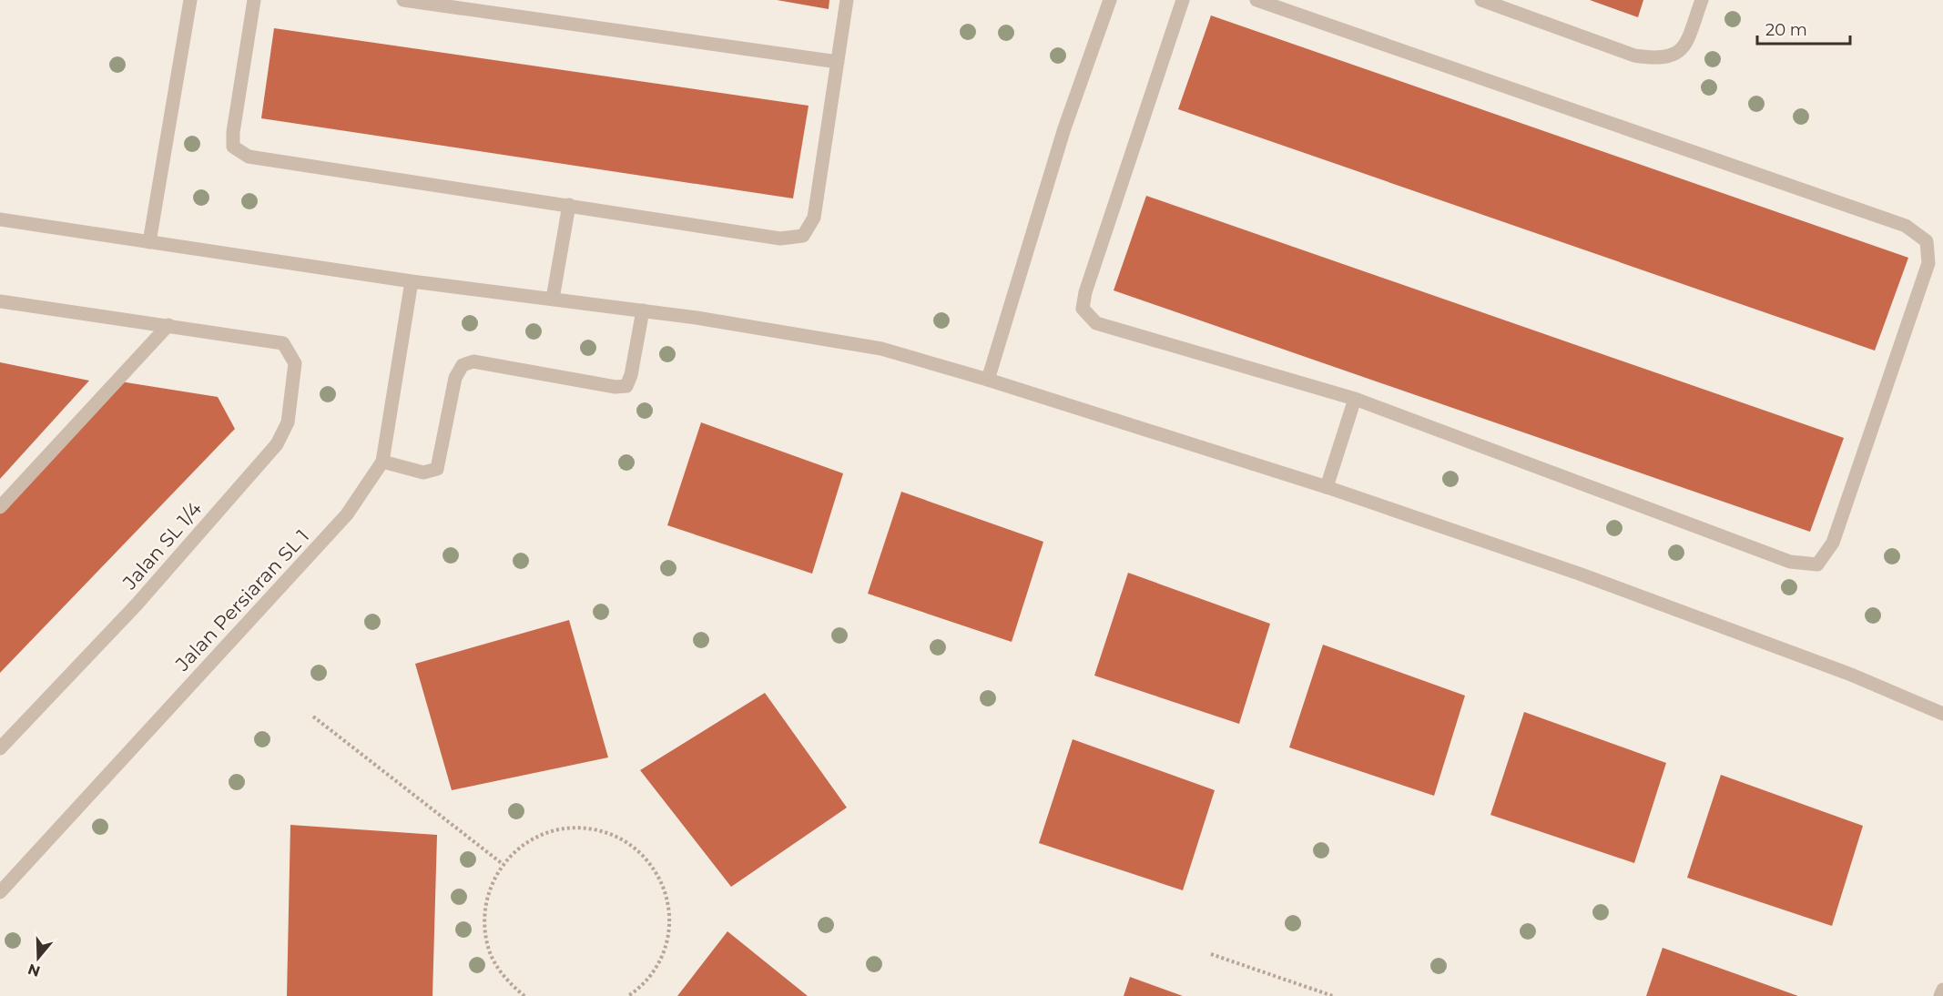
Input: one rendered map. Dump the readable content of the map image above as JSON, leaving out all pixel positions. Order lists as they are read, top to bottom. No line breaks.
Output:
{"streets":{"street":["Jalan SL 1/4","Jalan Persiaran SL 1"]},"scale_bar":"20 m","north":"bottom"}
